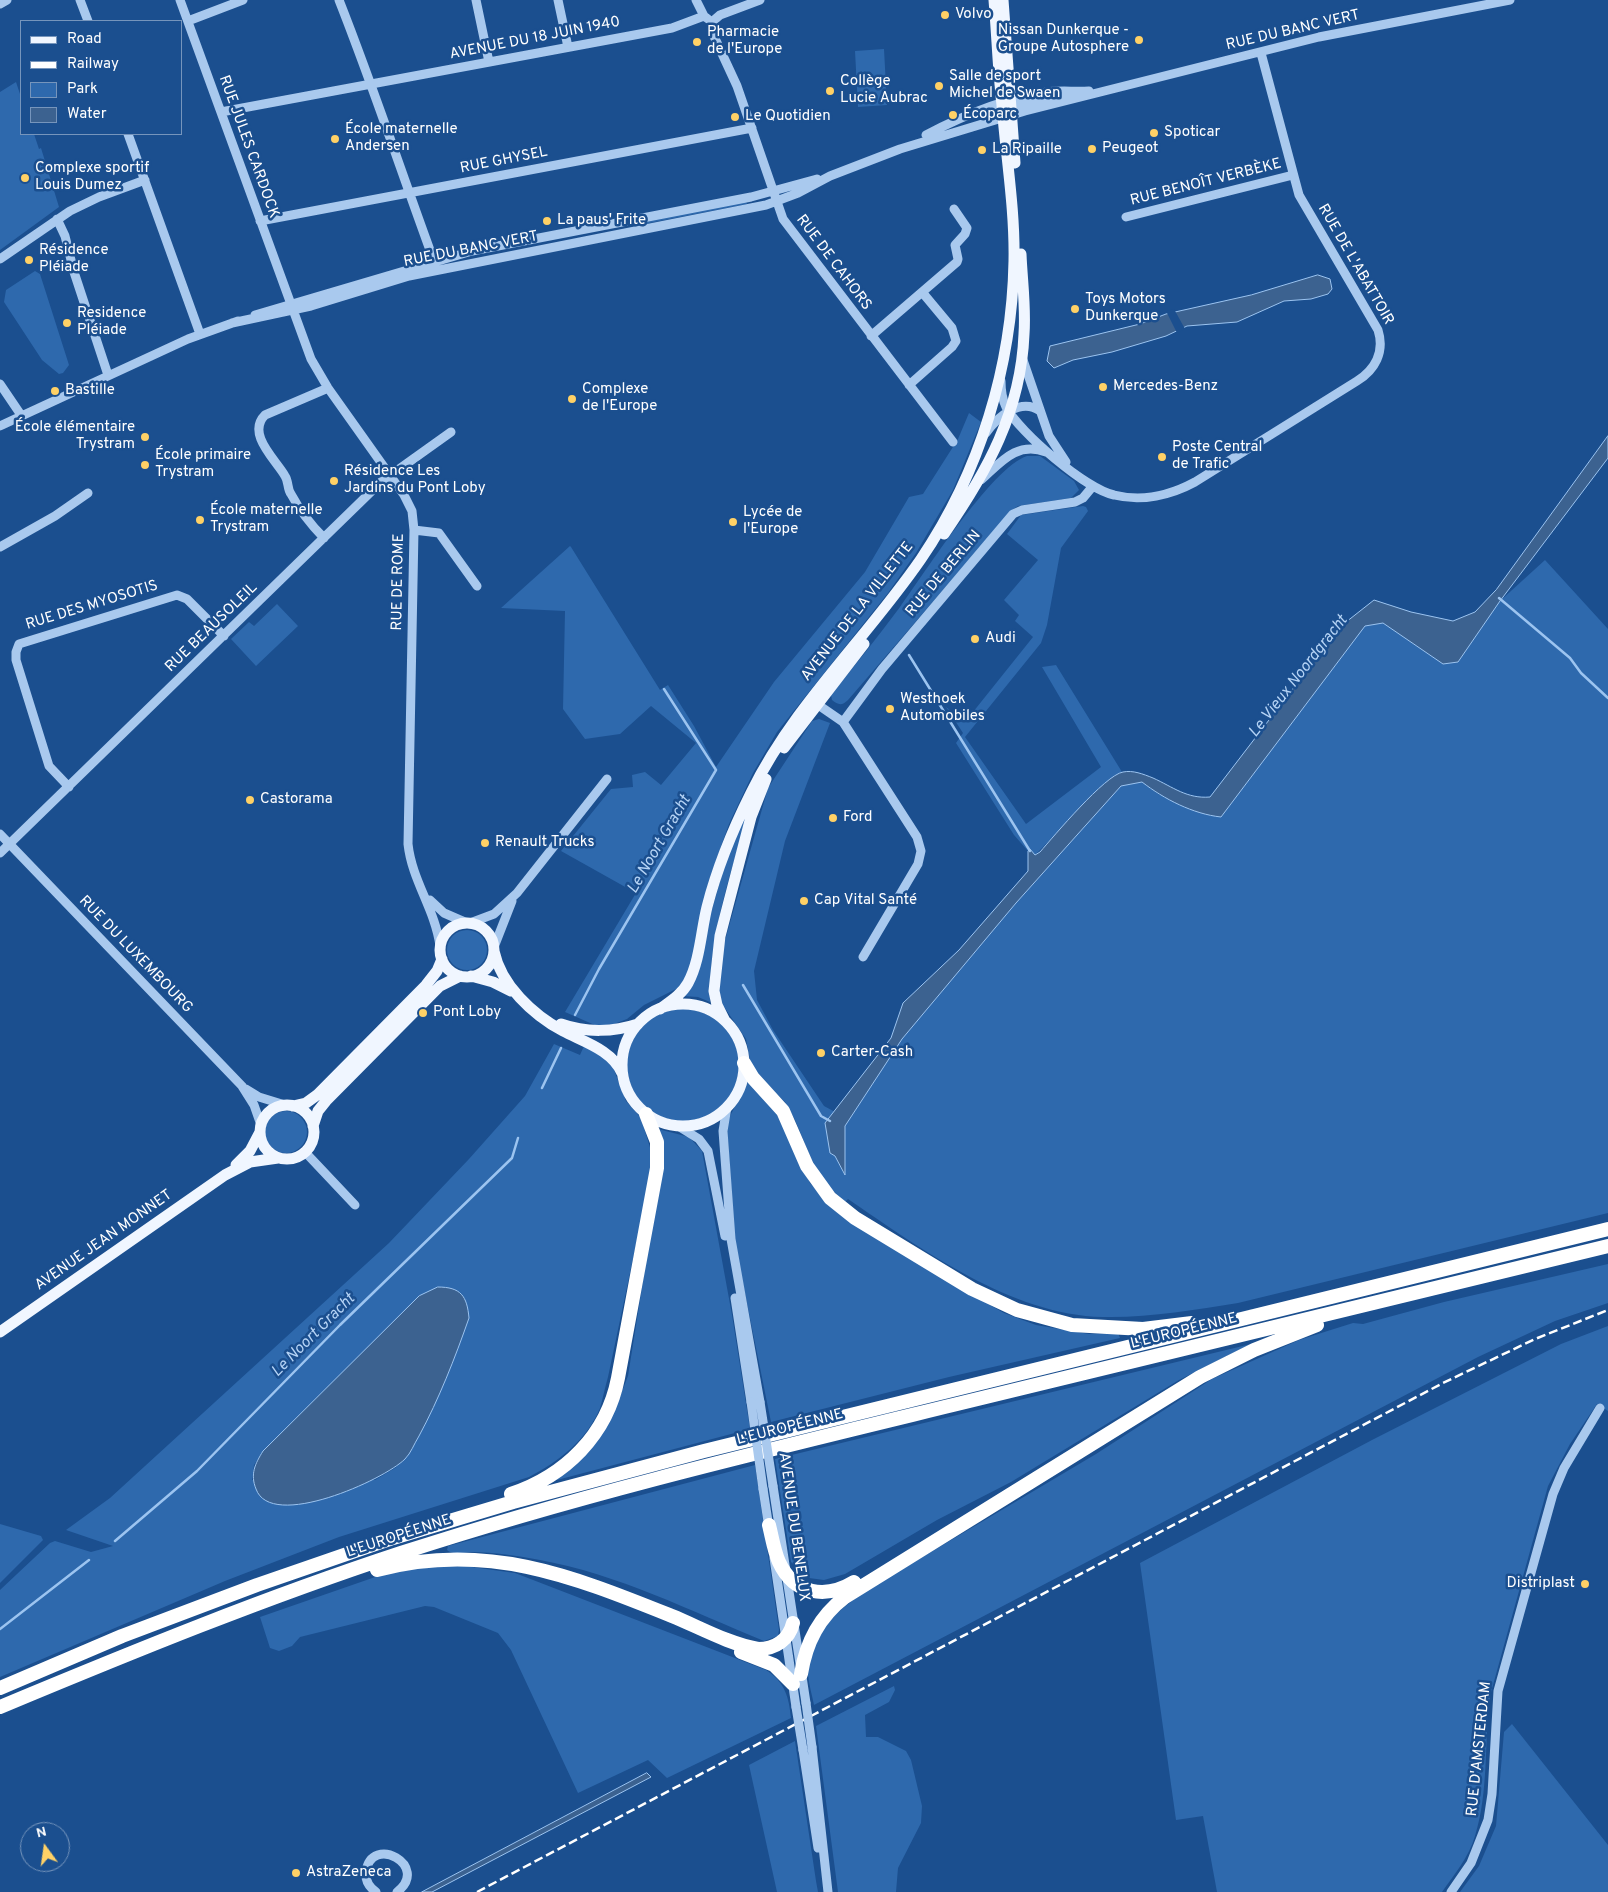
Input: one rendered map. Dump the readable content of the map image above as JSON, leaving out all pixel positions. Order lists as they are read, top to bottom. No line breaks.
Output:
{"streets":{"highway":["L'EUROPÉENNE"],"main road":["AVENUE DE LA VILLETTE","AVENUE JEAN MONNET"],"street":["RUE DU BANC VERT","AVENUE DU 18 JUIN 1940","RUE JULES CARDOCK","RUE GHYSEL","RUE BENOÎT VERBÈKE","RUE DE CAHORS","RUE DE L'ABATTOIR","RUE DE BERLIN","RUE DE ROME","RUE DES MYOSOTIS","RUE BEAUSOLEIL","RUE DU LUXEMBOURG","AVENUE DU BENELUX","RUE D'AMSTERDAM"]},"crossings":[["RUE DU BANC VERT","RUE JULES CARDOCK"],["RUE DU BANC VERT","RUE DE CAHORS"],["RUE DU BANC VERT","RUE DE L'ABATTOIR"],["RUE DU BANC VERT","RUE DE ROME"],["RUE DU BANC VERT","AVENUE DE LA VILLETTE"],["AVENUE DU 18 JUIN 1940","RUE JULES CARDOCK"],["RUE JULES CARDOCK","RUE GHYSEL"],["RUE JULES CARDOCK","RUE DE ROME"],["RUE GHYSEL","RUE DE CAHORS"],["RUE BENOÎT VERBÈKE","RUE DE L'ABATTOIR"],["RUE DE L'ABATTOIR","RUE DE BERLIN"],["RUE DE L'ABATTOIR","AVENUE DE LA VILLETTE"],["RUE DE ROME","RUE BEAUSOLEIL"],["RUE DES MYOSOTIS","RUE BEAUSOLEIL"],["AVENUE DE LA VILLETTE","AVENUE DU BENELUX"],["RUE BEAUSOLEIL","RUE DU LUXEMBOURG"],["RUE DU LUXEMBOURG","AVENUE JEAN MONNET"]],"water":["Le Vieux Noordgracht","Le Noort Gracht"],"places":["Volvo","Nissan Dunkerque - Groupe Autosphere","Pharmacie de l'Europe","Salle de sport Michel de Swaen","Collège Lucie Aubrac","Écoparc","Le Quotidien","Spoticar","École maternelle Andersen","Peugeot","La Ripaille","Complexe sportif Louis Dumez","La paus' Frite","Résidence Pléiade","Toys Motors Dunkerque","Residence Pléiade","Mercedes-Benz","Bastille","Complexe de l'Europe","École élémentaire Trystram","Poste Central de Trafic","École primaire Trystram","Résidence Les Jardins du Pont Loby","École maternelle Trystram","Lycée de l'Europe","Audi","Westhoek Automobiles","Castorama","Ford","Renault Trucks","Cap Vital Santé","Pont Loby","Carter-Cash","Distriplast","AstraZeneca"],"legend":["Road","Railway","Park","Water"],"north":"top"}
